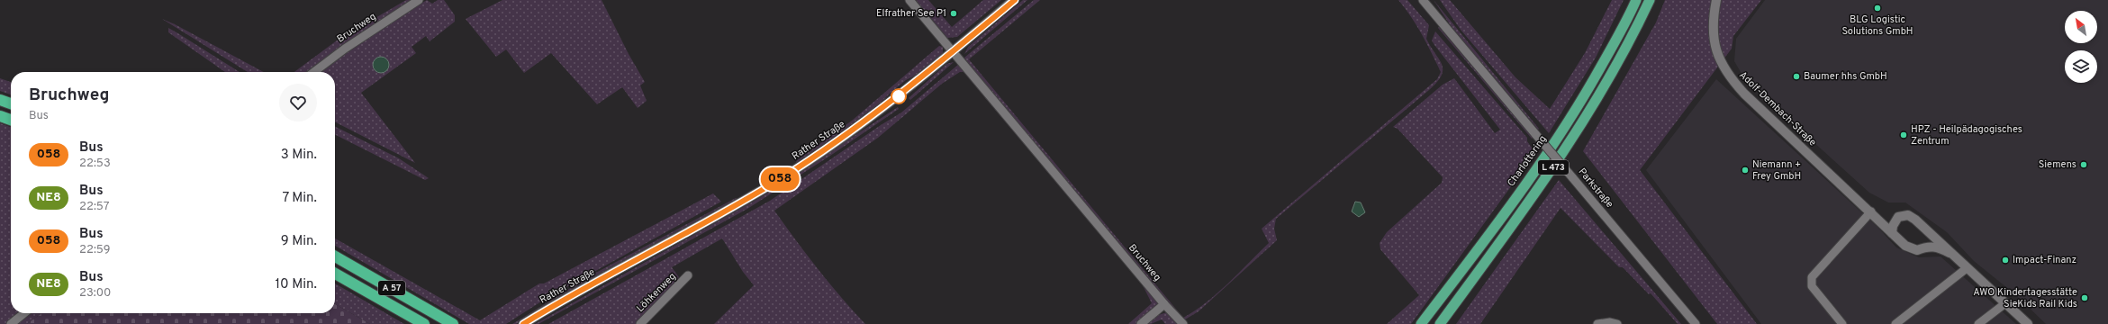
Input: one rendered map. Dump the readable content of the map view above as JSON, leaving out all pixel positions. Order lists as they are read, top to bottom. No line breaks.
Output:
{"streets":{"highway":["Charlottering","L 473","A 57"],"main road":["Adolf-Dembach-Straße","Rather Straße"],"street":["Bruchweg","Parkstraße","Löhkenweg"]},"crossings":[["Bruchweg","Rather Straße"]],"places":["BLG Logistic Solutions GmbH","Elfrather See P1","Baumer hhs GmbH","HPZ - Heilpädagogisches Zentrum","Siemens","Niemann + Frey GmbH","Impact-Finanz","AWO Kindertagesstätte SieKids Rail Kids"],"lines":["bus line 058"],"north":"top left","page":{"on_map":"058","heading":["Bruchweg","Bus"],"list":[{"mark":"058","name":"Bus","note":"22:53","value":"3 Min."},{"mark":"NE8","name":"Bus","note":"22:57","value":"7 Min."},{"mark":"058","name":"Bus","note":"22:59","value":"9 Min."},{"mark":"NE8","name":"Bus","note":"23:00","value":"10 Min."}]}}
